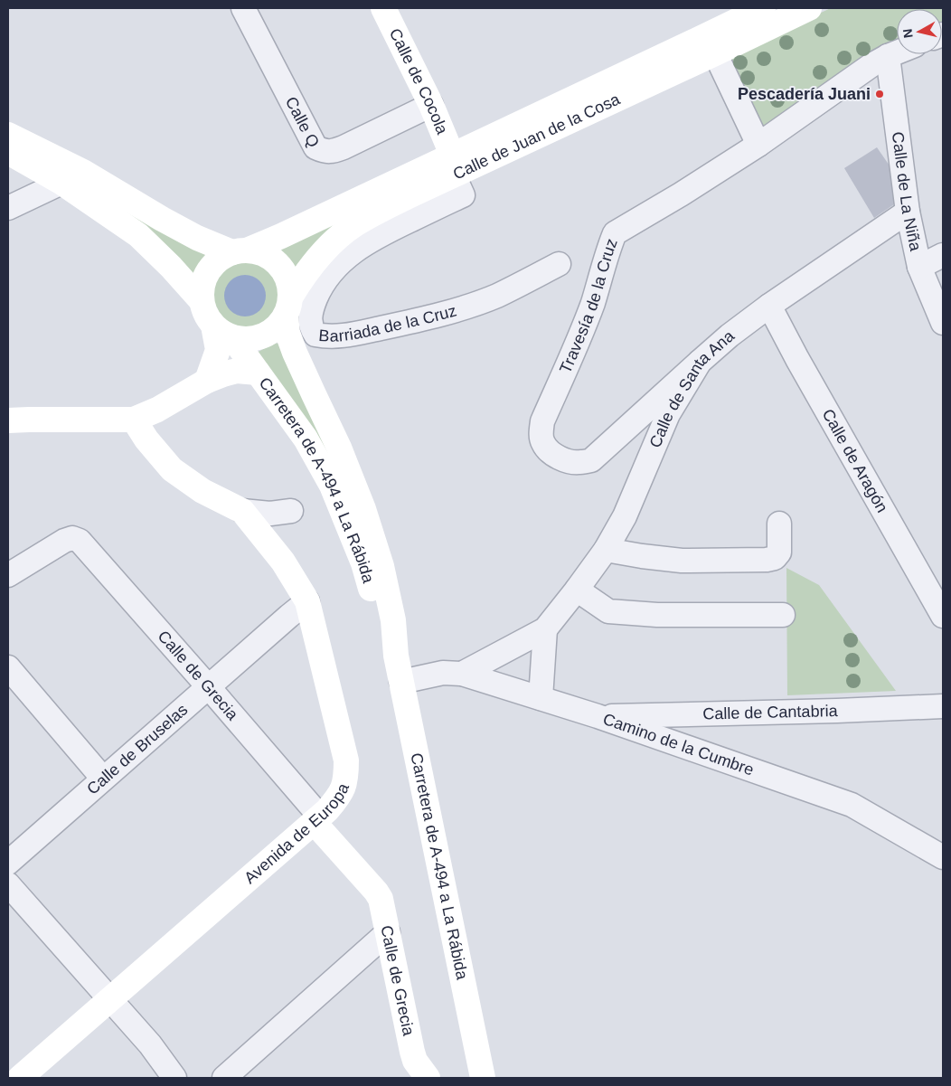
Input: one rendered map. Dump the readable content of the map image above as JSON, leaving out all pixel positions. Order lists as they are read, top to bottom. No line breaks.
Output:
{"streets":{"main road":["Calle de Cocola","Calle de Juan de la Cosa","Carretera de A-494 a La Rábida","Calle de Grecia","Avenida de Europa"],"street":["Calle Q","Calle de La Niña","Travesía de la Cruz","Barriada de la Cruz","Calle de Santa Ana","Calle de Aragón","Calle de Cantabria","Camino de la Cumbre","Calle de Bruselas"]},"crossings":[["Calle de Cocola","Calle Q"],["Calle de Cocola","Calle de Juan de la Cosa"],["Calle de Cocola","Barriada de la Cruz"],["Calle de Juan de la Cosa","Barriada de la Cruz"],["Calle de Juan de la Cosa","Carretera de A-494 a La Rábida"],["Calle de La Niña","Travesía de la Cruz"],["Calle de La Niña","Calle de Santa Ana"],["Travesía de la Cruz","Calle de Santa Ana"],["Calle de Santa Ana","Calle de Aragón"],["Calle de Santa Ana","Camino de la Cumbre"],["Carretera de A-494 a La Rábida","Camino de la Cumbre"],["Calle de Grecia","Calle de Bruselas"],["Calle de Grecia","Avenida de Europa"],["Calle de Cantabria","Camino de la Cumbre"],["Calle de Bruselas","Avenida de Europa"]],"places":["Pescadería Juani"],"north":"left"}
